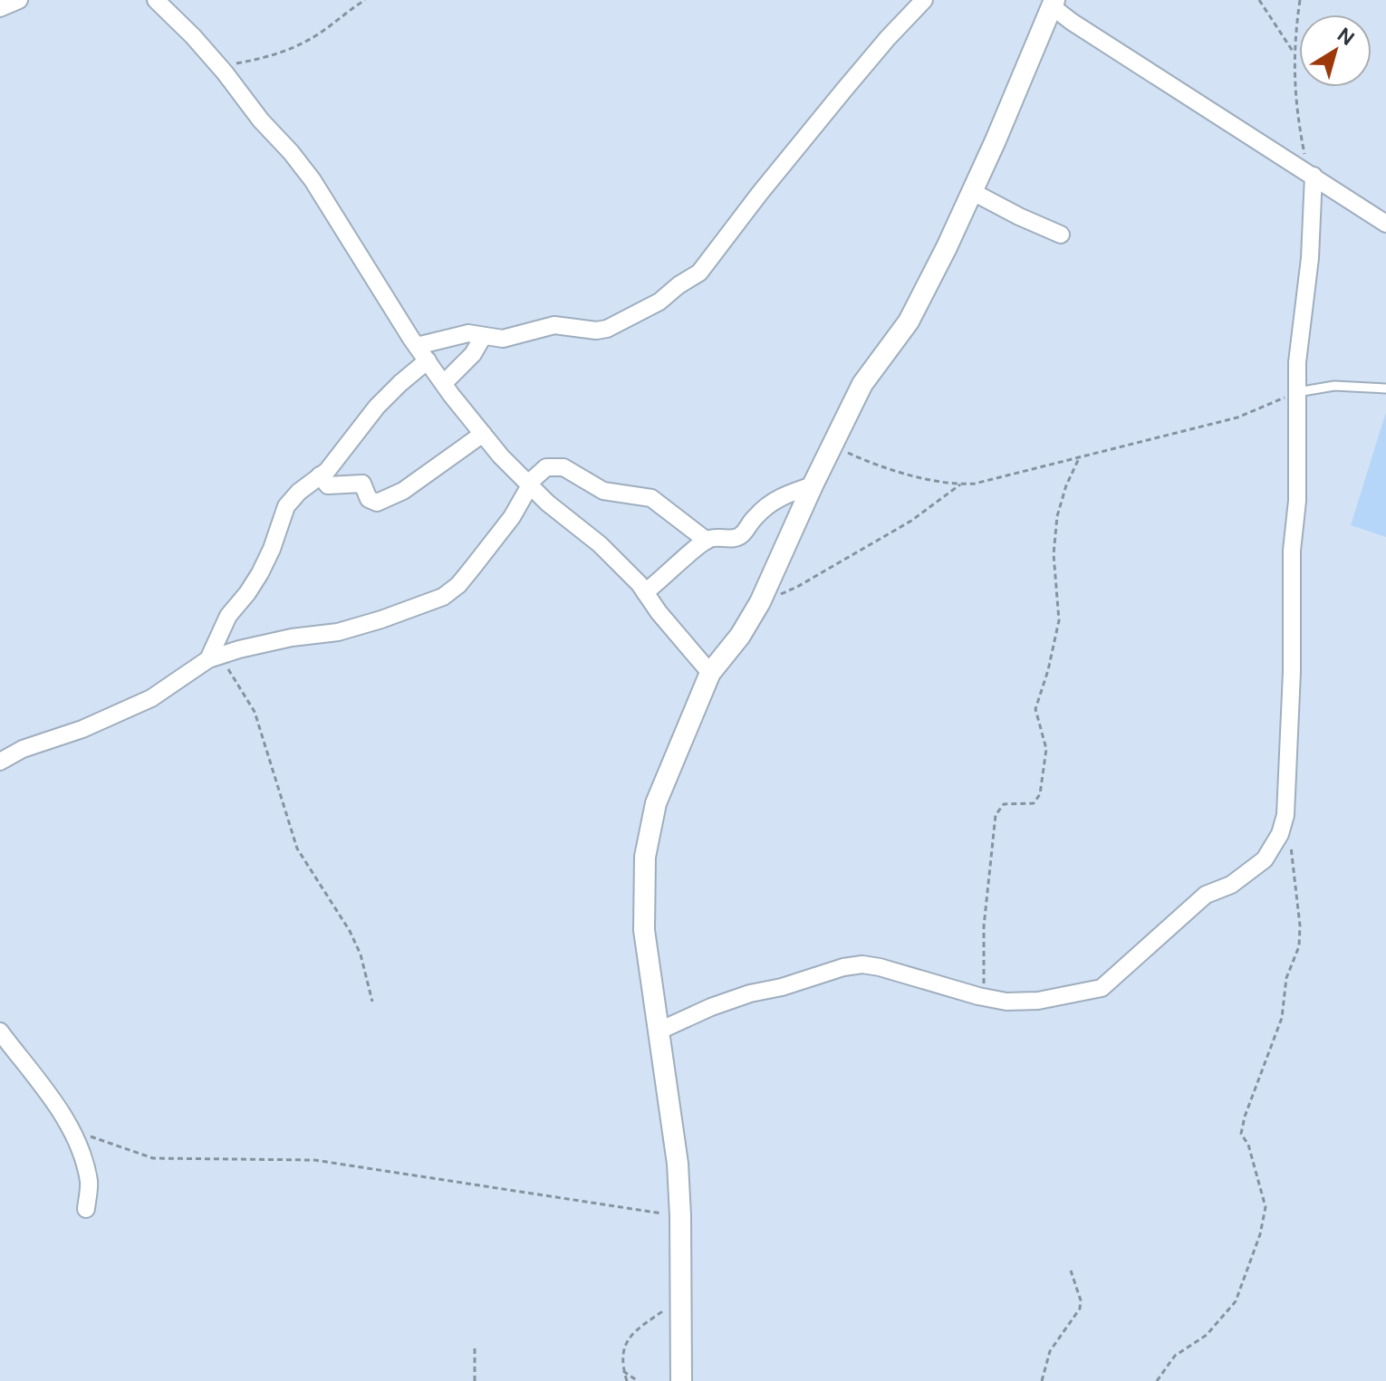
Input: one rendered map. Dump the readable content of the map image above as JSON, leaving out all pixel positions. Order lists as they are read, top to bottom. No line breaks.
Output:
{"north":"top right"}
